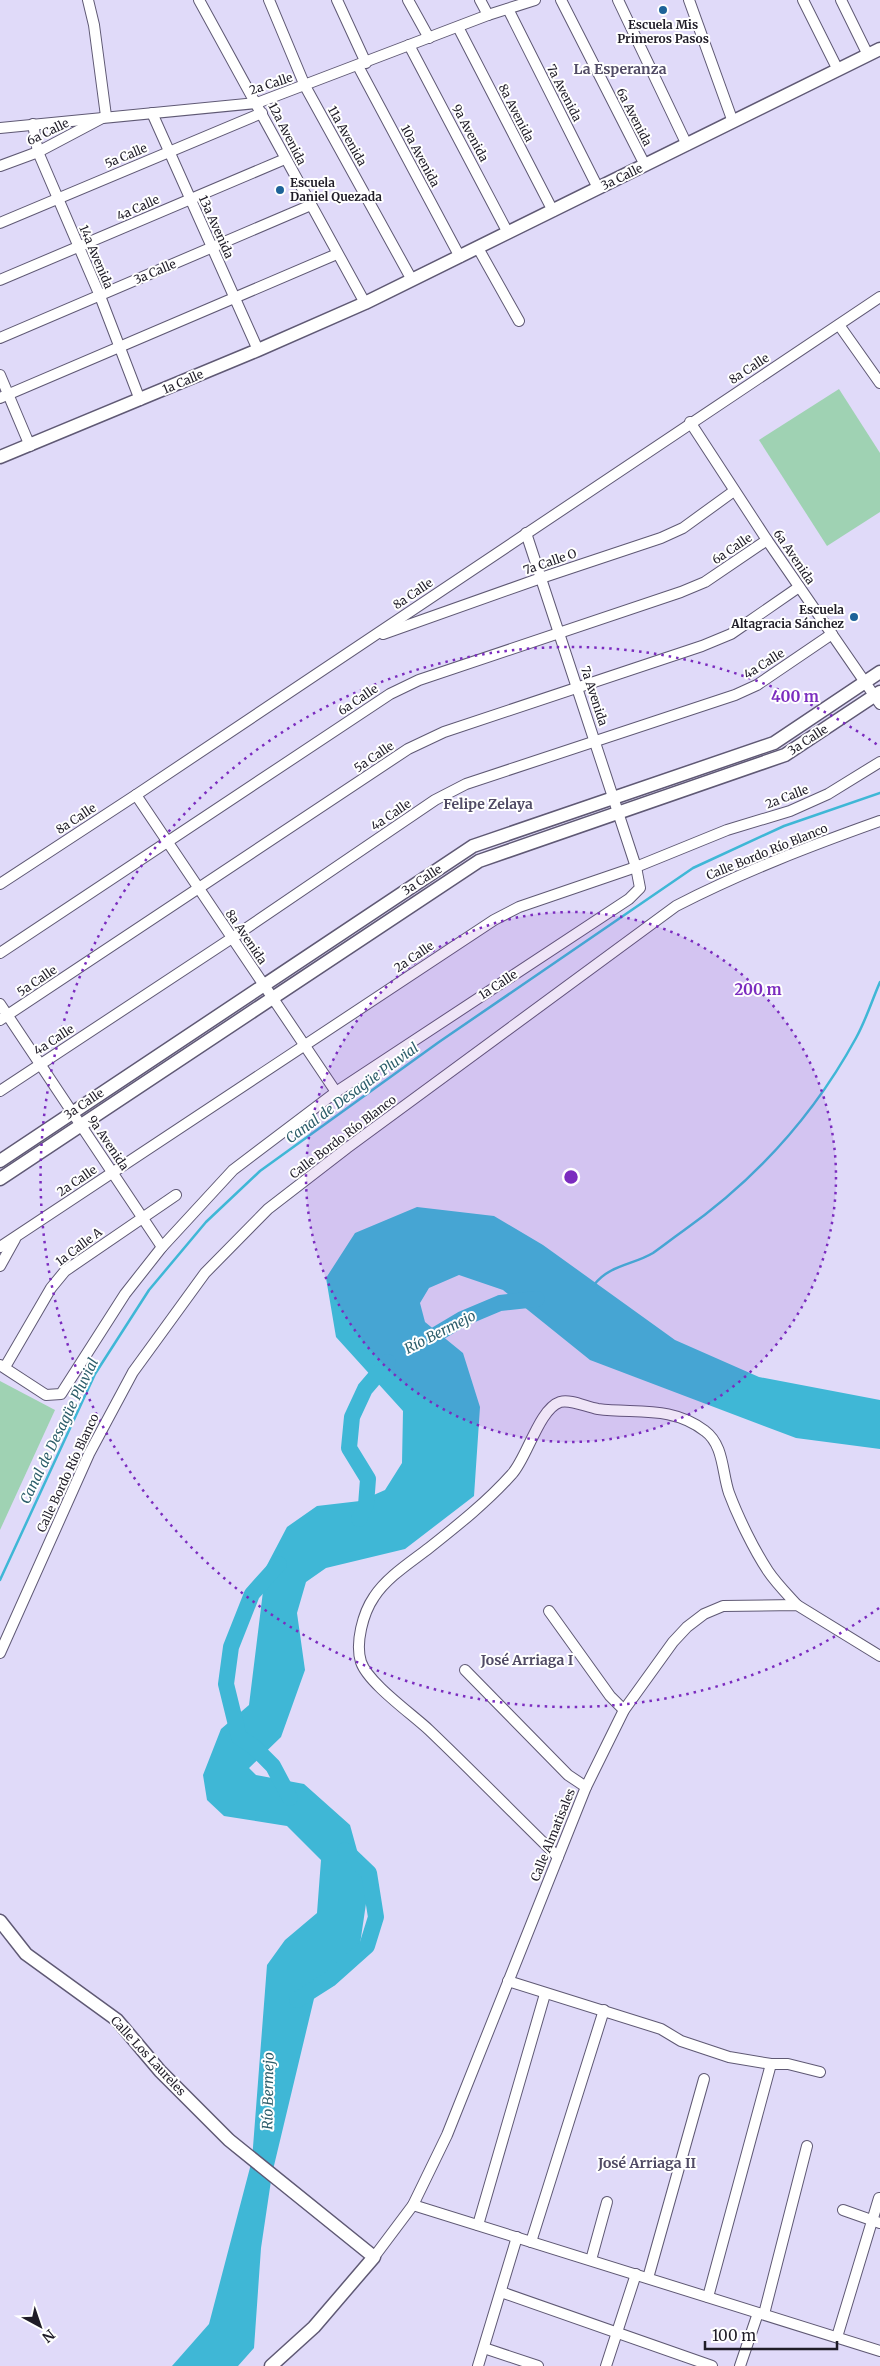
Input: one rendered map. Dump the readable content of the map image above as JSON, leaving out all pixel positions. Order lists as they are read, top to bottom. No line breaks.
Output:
{"streets":{"street":["2a Calle","7a Avenida","8a Avenida","6a Avenida","6a Calle","9a Avenida","12a Avenida","11a Avenida","5a Calle","10a Avenida","3a Calle","4a Calle","13a Avenida","14a Avenida","8a Calle","1a Calle","7a Calle O","Calle Bordo Río Blanco","1a Calle A","Calle Almatisales","Calle Los Laureles"]},"crossings":[["2a Calle","7a Avenida"],["2a Calle","8a Avenida"],["2a Calle","6a Calle"],["2a Calle","9a Avenida"],["2a Calle","12a Avenida"],["2a Calle","11a Avenida"],["2a Calle","10a Avenida"],["2a Calle","13a Avenida"],["2a Calle","14a Avenida"],["2a Calle","1a Calle"],["7a Avenida","6a Calle"],["7a Avenida","5a Calle"],["7a Avenida","3a Calle"],["7a Avenida","4a Calle"],["7a Avenida","8a Calle"],["7a Avenida","1a Calle"],["7a Avenida","7a Calle O"],["8a Avenida","6a Calle"],["8a Avenida","5a Calle"],["8a Avenida","3a Calle"],["8a Avenida","4a Calle"],["8a Avenida","8a Calle"],["8a Avenida","1a Calle"],["6a Avenida","6a Calle"],["6a Avenida","5a Calle"],["6a Avenida","3a Calle"],["6a Avenida","4a Calle"],["6a Avenida","8a Calle"],["6a Avenida","7a Calle O"],["6a Calle","14a Avenida"],["9a Avenida","5a Calle"],["9a Avenida","3a Calle"],["9a Avenida","4a Calle"],["9a Avenida","1a Calle A"],["12a Avenida","5a Calle"],["12a Avenida","3a Calle"],["12a Avenida","4a Calle"],["12a Avenida","1a Calle"],["11a Avenida","3a Calle"],["5a Calle","13a Avenida"],["5a Calle","14a Avenida"],["10a Avenida","3a Calle"],["3a Calle","13a Avenida"],["3a Calle","14a Avenida"],["3a Calle","1a Calle"],["4a Calle","13a Avenida"],["4a Calle","14a Avenida"],["13a Avenida","1a Calle"],["14a Avenida","1a Calle"],["8a Calle","7a Calle O"],["Calle Almatisales","Calle Los Laureles"]],"districts":["La Esperanza","Felipe Zelaya","José Arriaga I","José Arriaga II"],"water":["Canal de Desagüe Pluvial","Río Bermejo"],"places":["Escuela Mis Primeros Pasos","Escuela Daniel Quezada","Escuela Altagracia Sánchez"],"scale_bar":"100 m","north":"bottom right","rings":["400 m","200 m"]}
